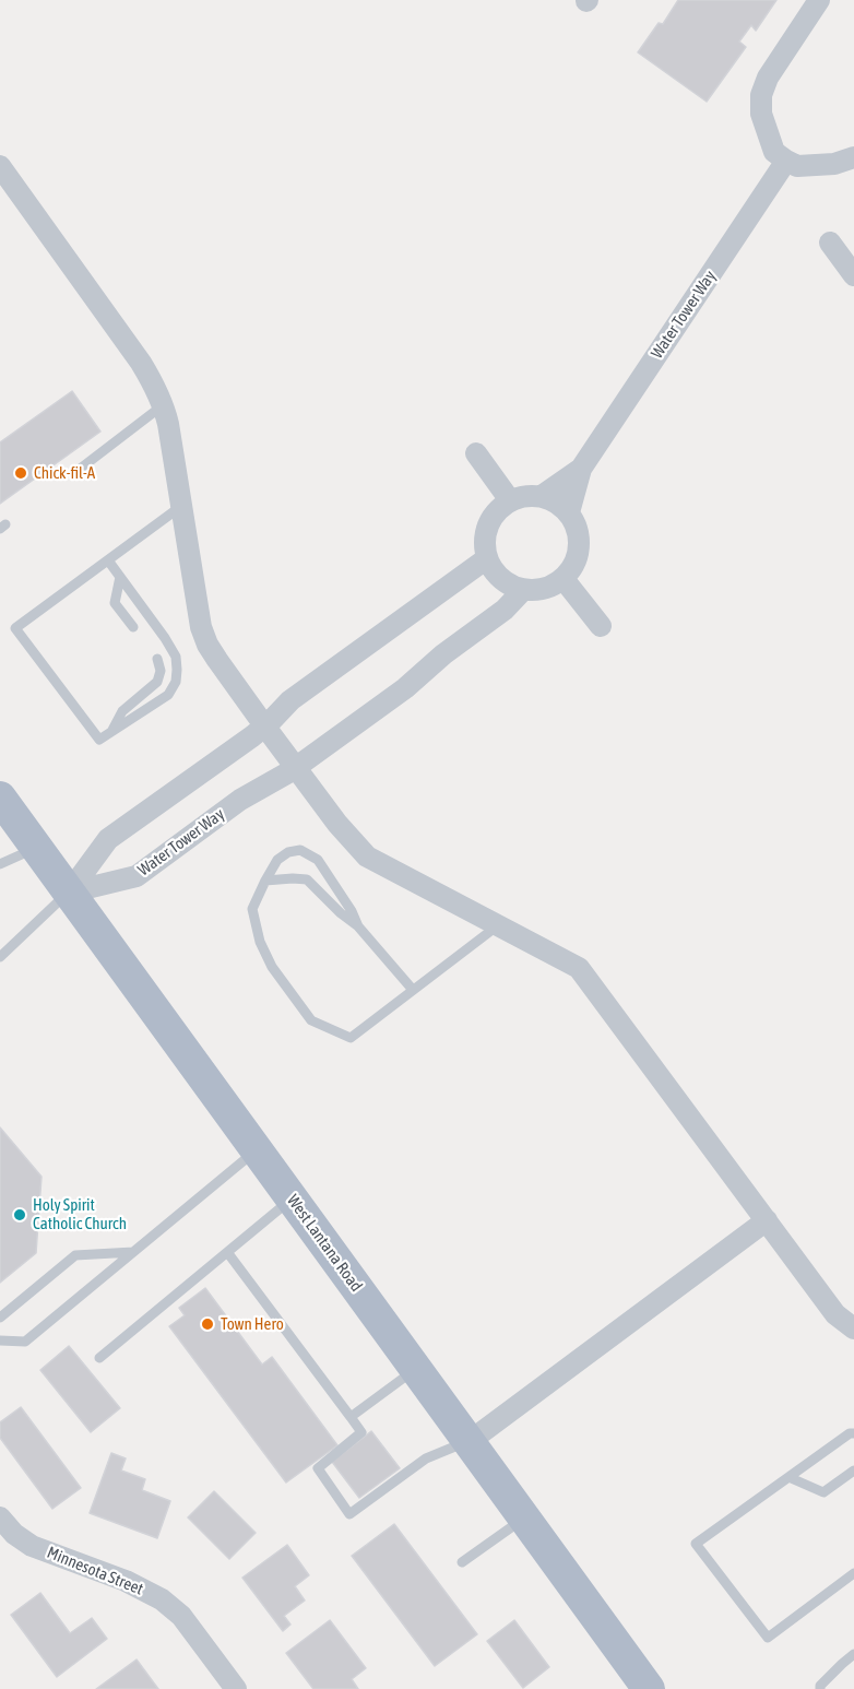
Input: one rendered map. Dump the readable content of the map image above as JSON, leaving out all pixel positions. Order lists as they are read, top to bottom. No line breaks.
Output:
{"streets":{"main road":["West Lantana Road"],"street":["Water Tower Way","Minnesota Street"]},"crossings":[["Water Tower Way","West Lantana Road"]],"places":["Chick-fil-A","Holy Spirit Catholic Church","Town Hero"]}
